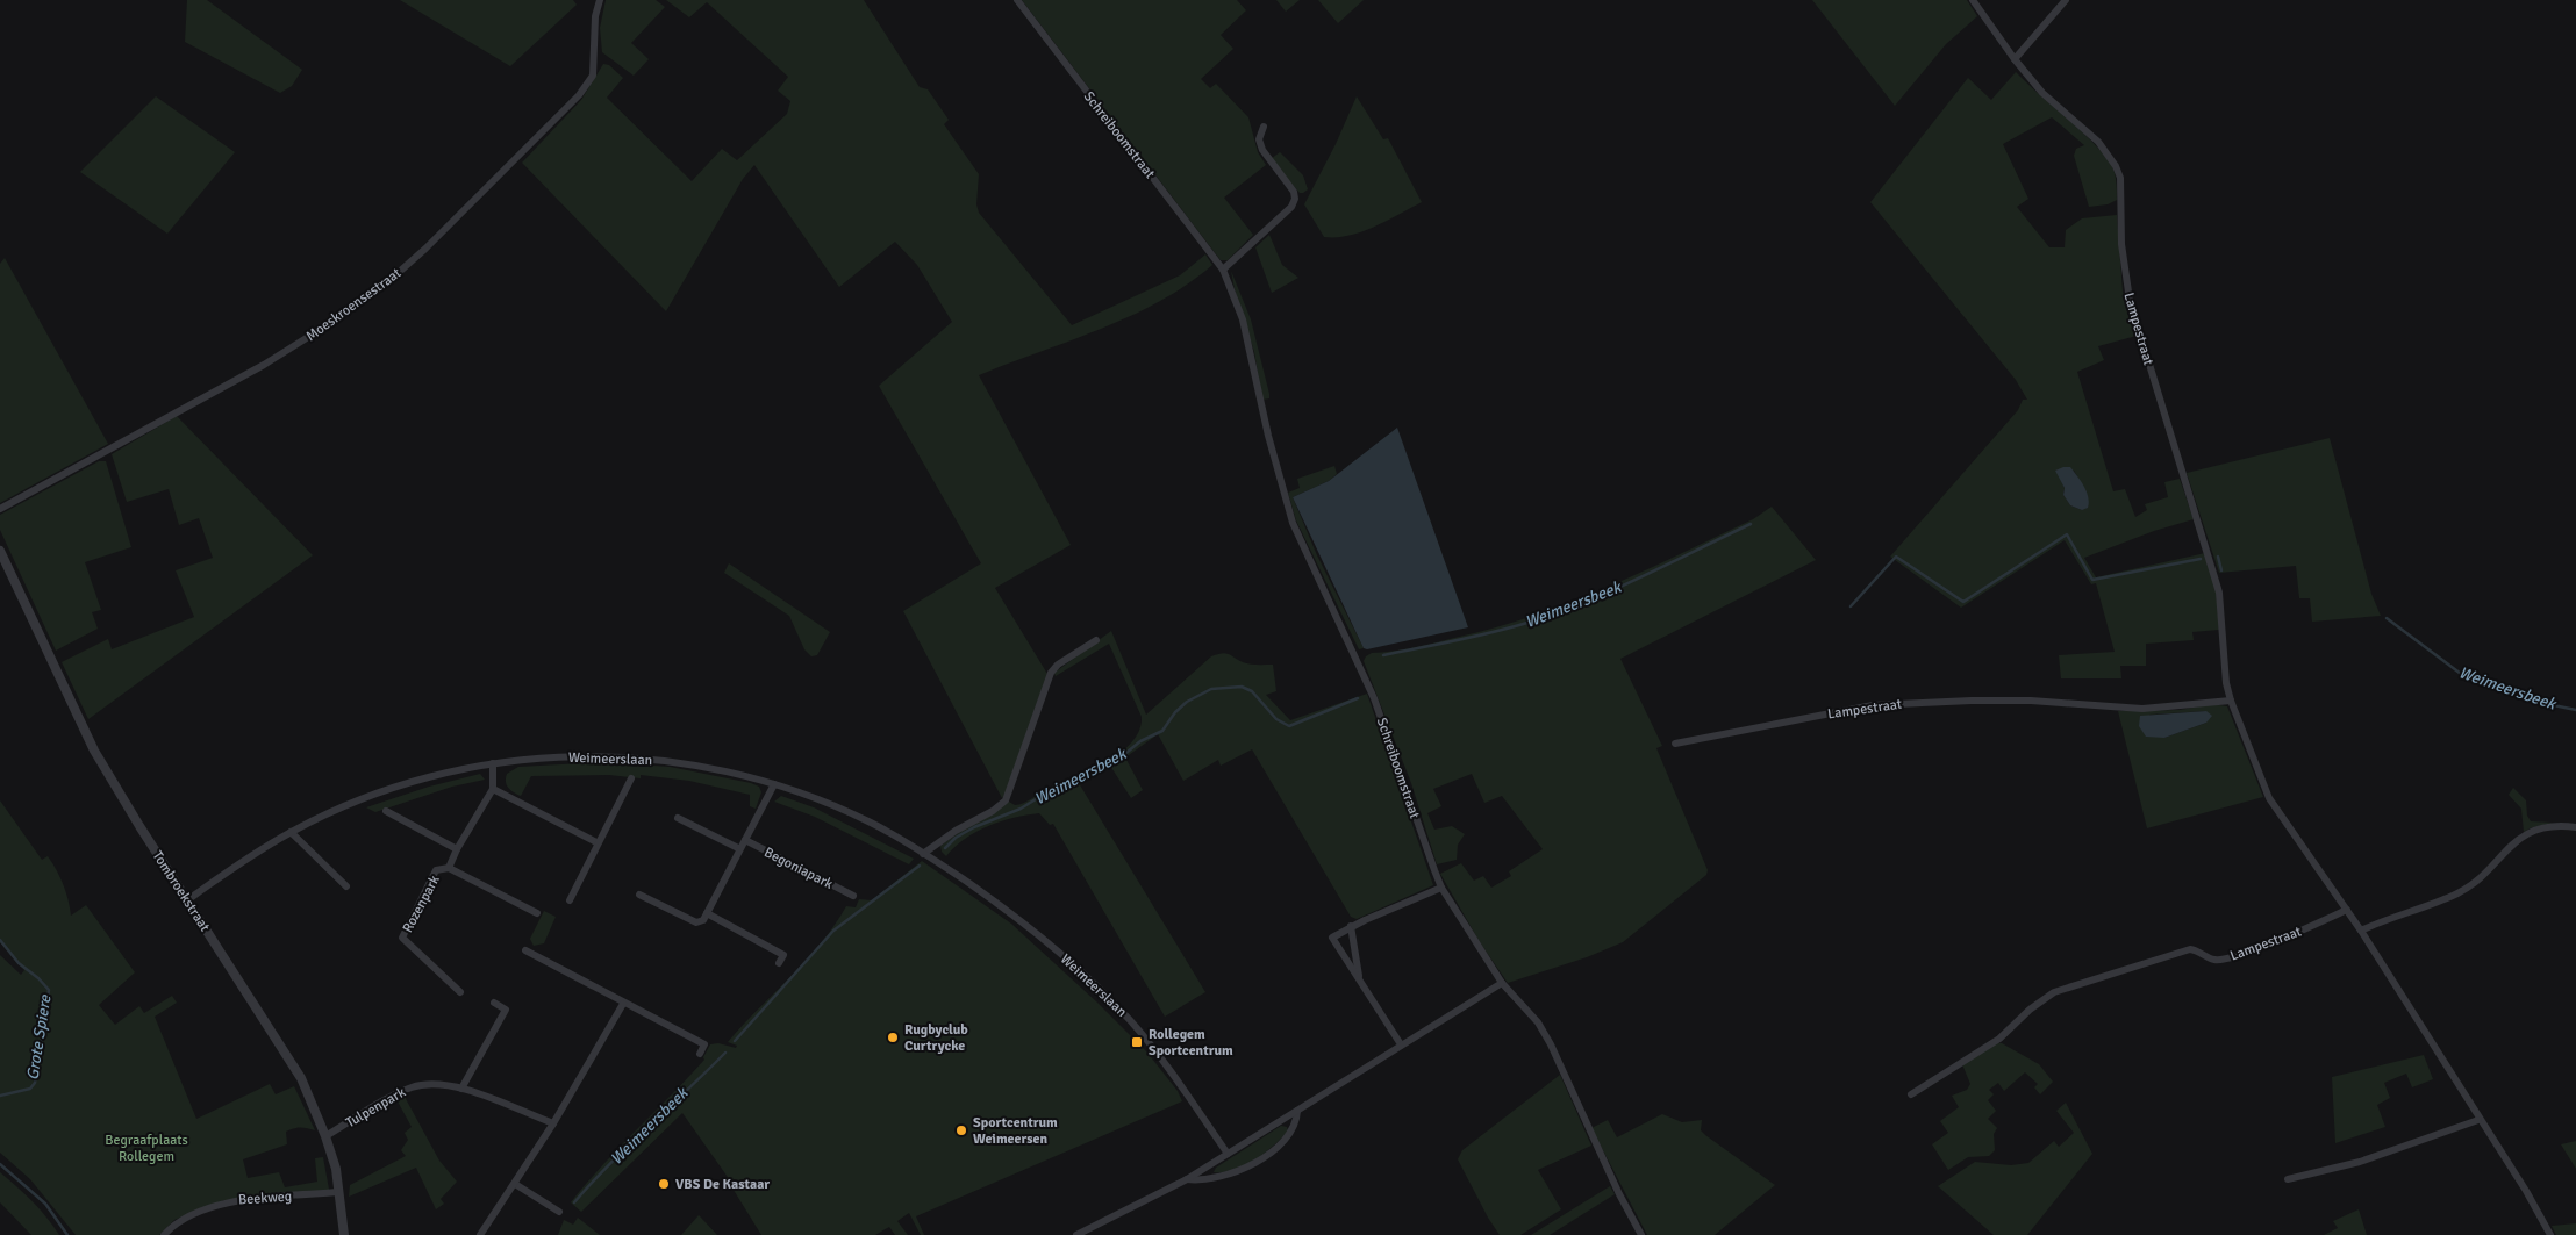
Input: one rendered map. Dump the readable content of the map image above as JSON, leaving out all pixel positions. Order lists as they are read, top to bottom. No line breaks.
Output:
{"streets":{"street":["Schreiboomstraat","Moeskroensestraat","Lampestraat","Weimeerslaan","Begoniapark","Tombroekstraat","Rozenpark","Tulpenpark","Beekweg"]},"crossings":[["Weimeerslaan","Tombroekstraat"],["Tombroekstraat","Tulpenpark"],["Tombroekstraat","Beekweg"]],"water":["Weimeersbeek","Grote Spiere"],"parks":["Begraafplaats Rollegem"],"places":{"other":["Rugbyclub Curtrycke","Sportcentrum Weimeersen","VBS De Kastaar"],"transit":["Rollegem Sportcentrum"]}}
